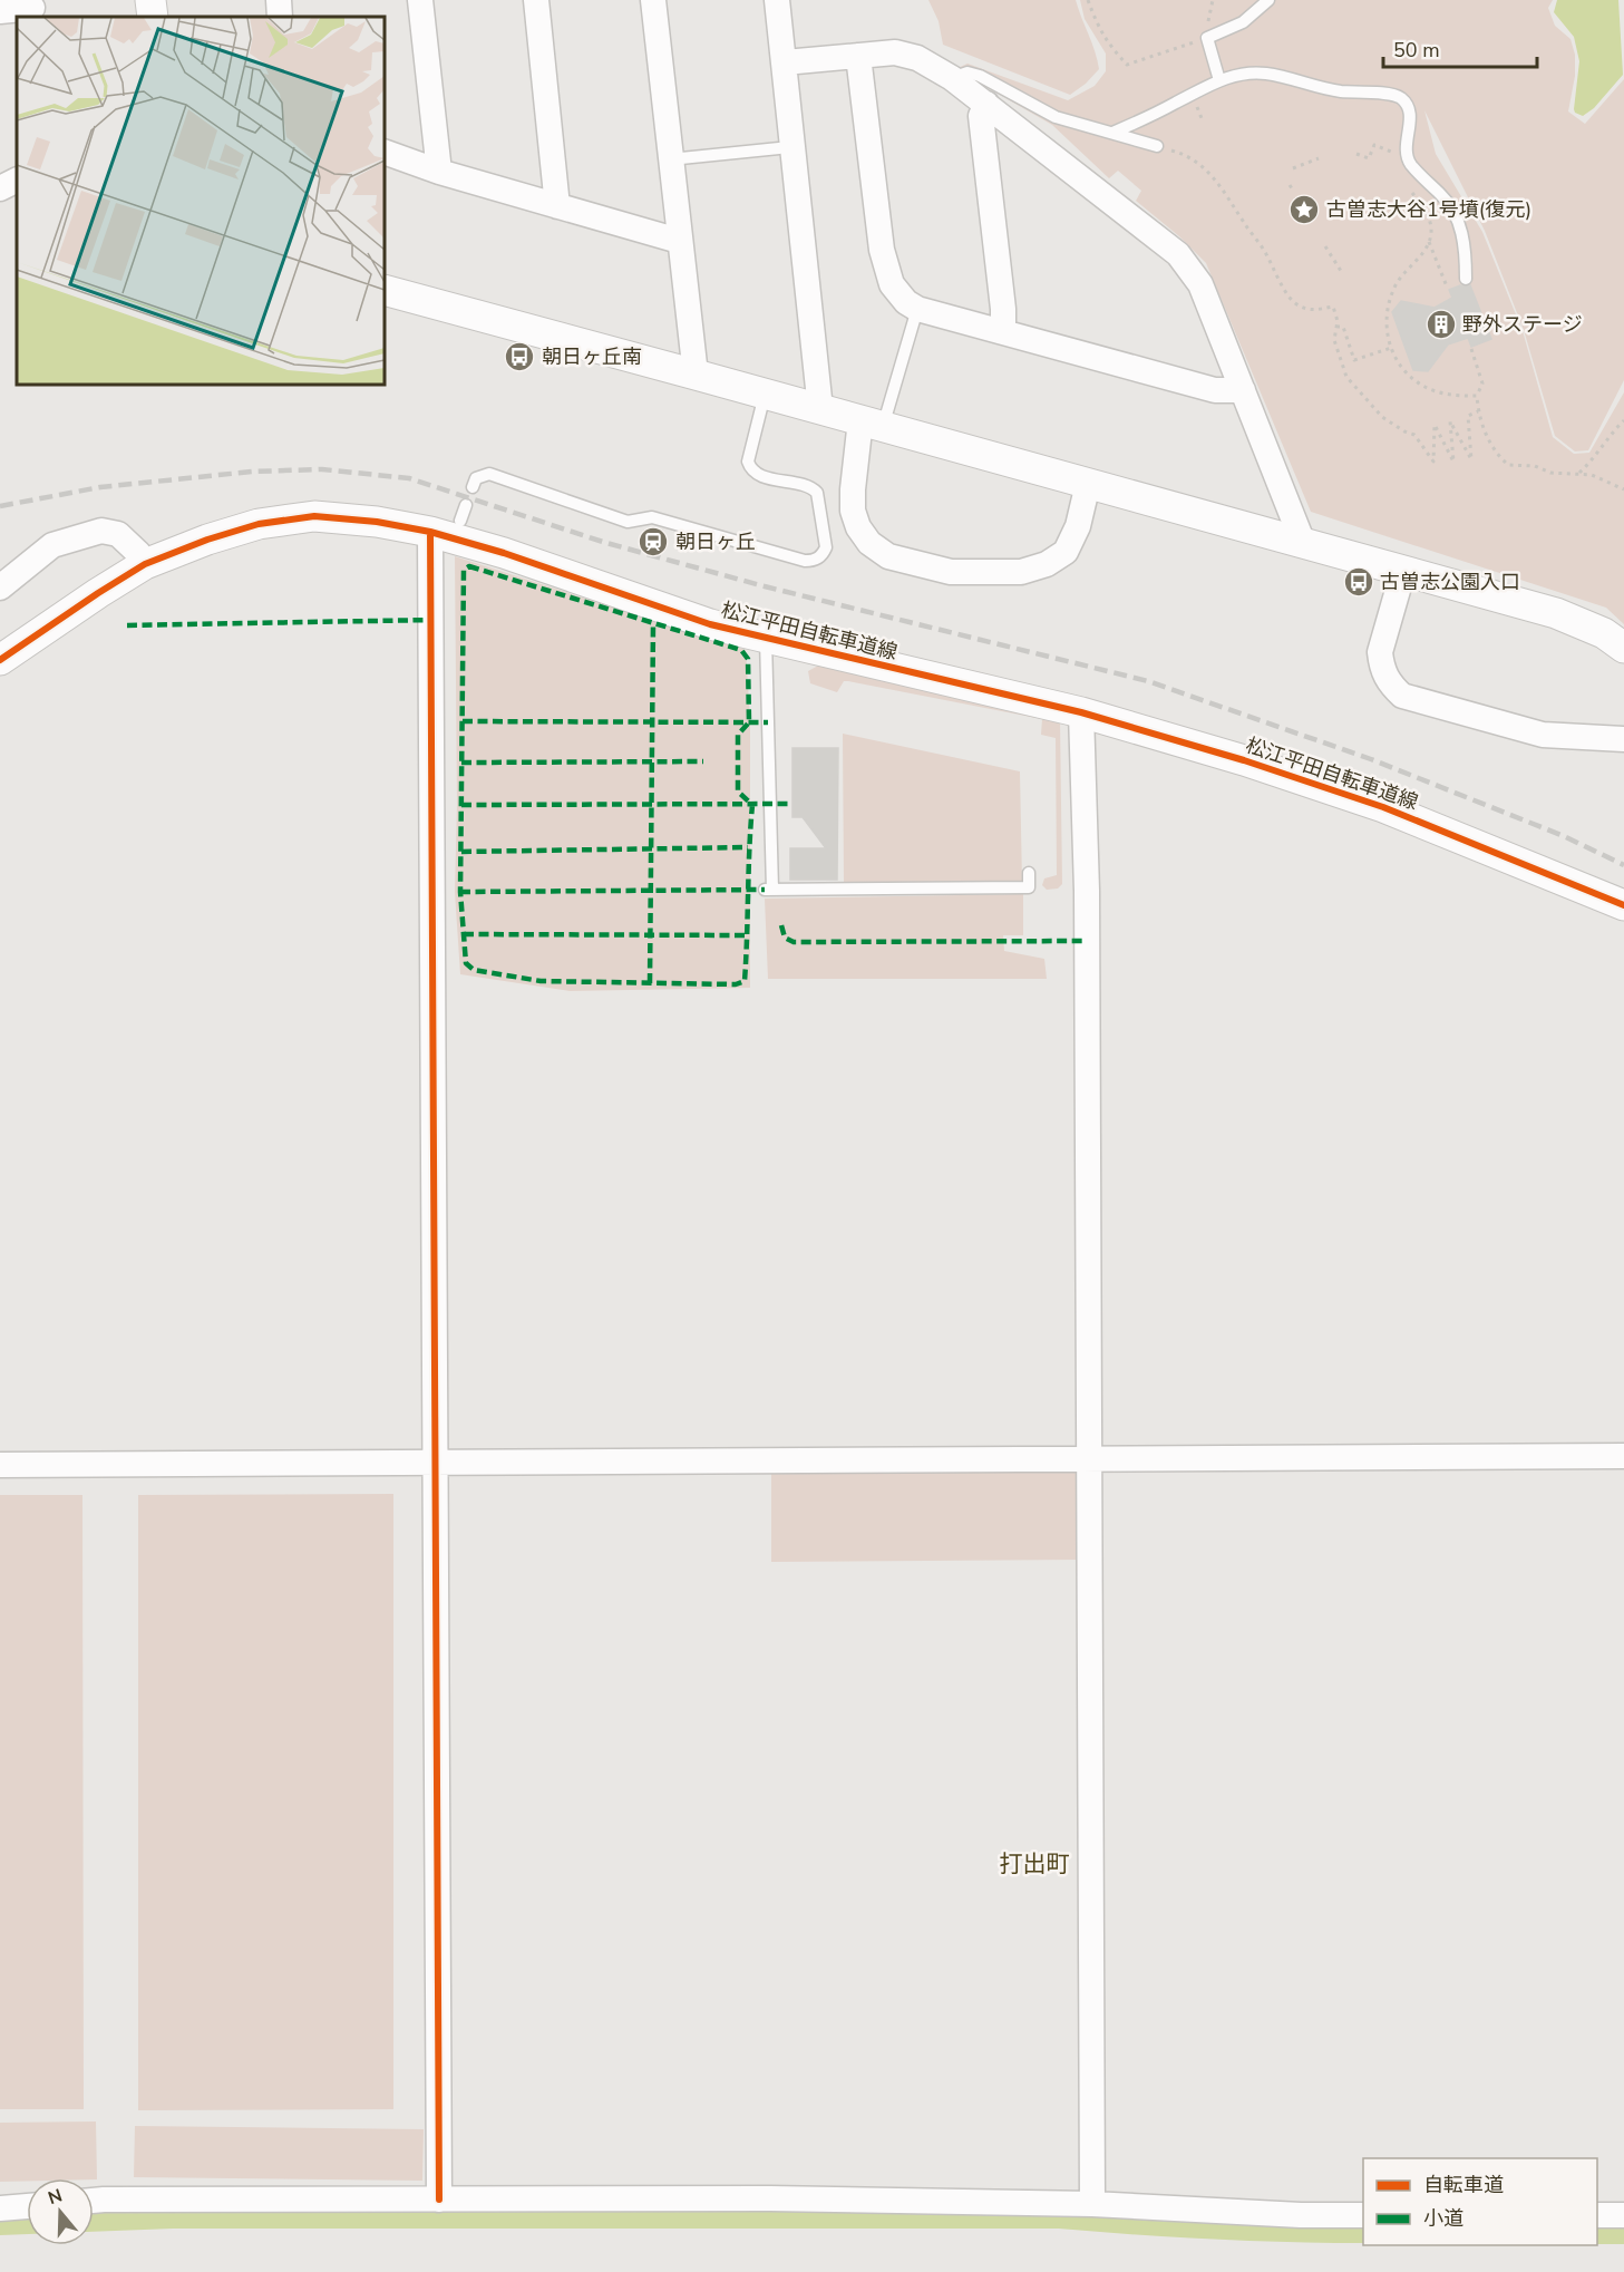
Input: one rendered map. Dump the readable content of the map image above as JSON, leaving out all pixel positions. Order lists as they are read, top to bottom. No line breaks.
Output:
{"streets":{"street":["松江平田自転車道線"]},"districts":["打出町"],"places":{"place":["古曽志大谷1号墳(復元)"],"building":["野外ステージ"],"bus stop":["朝日ヶ丘南","古曽志公園入口"],"station":["朝日ヶ丘"]},"legend":["自転車道","小道"],"scale_bar":"50 m","north":"top"}
